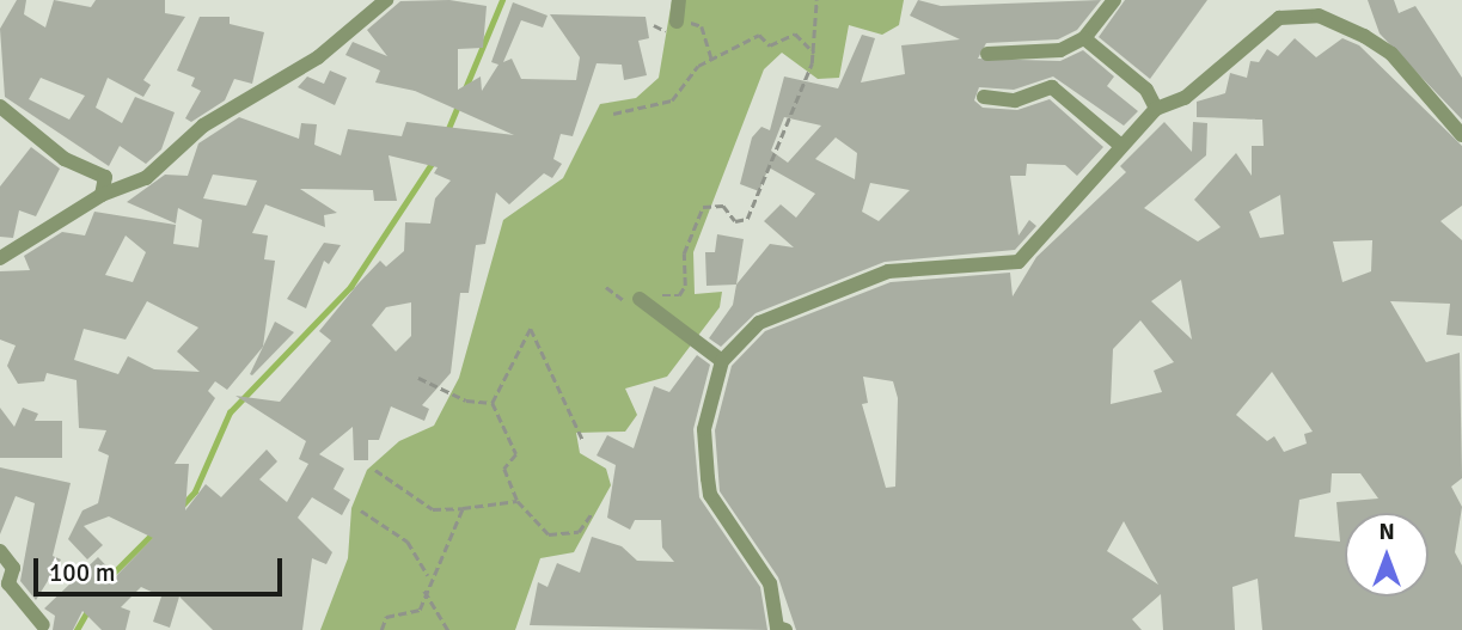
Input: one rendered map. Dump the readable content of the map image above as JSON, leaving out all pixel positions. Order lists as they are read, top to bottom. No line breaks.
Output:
{"scale_bar":"100 m","north":"top"}
